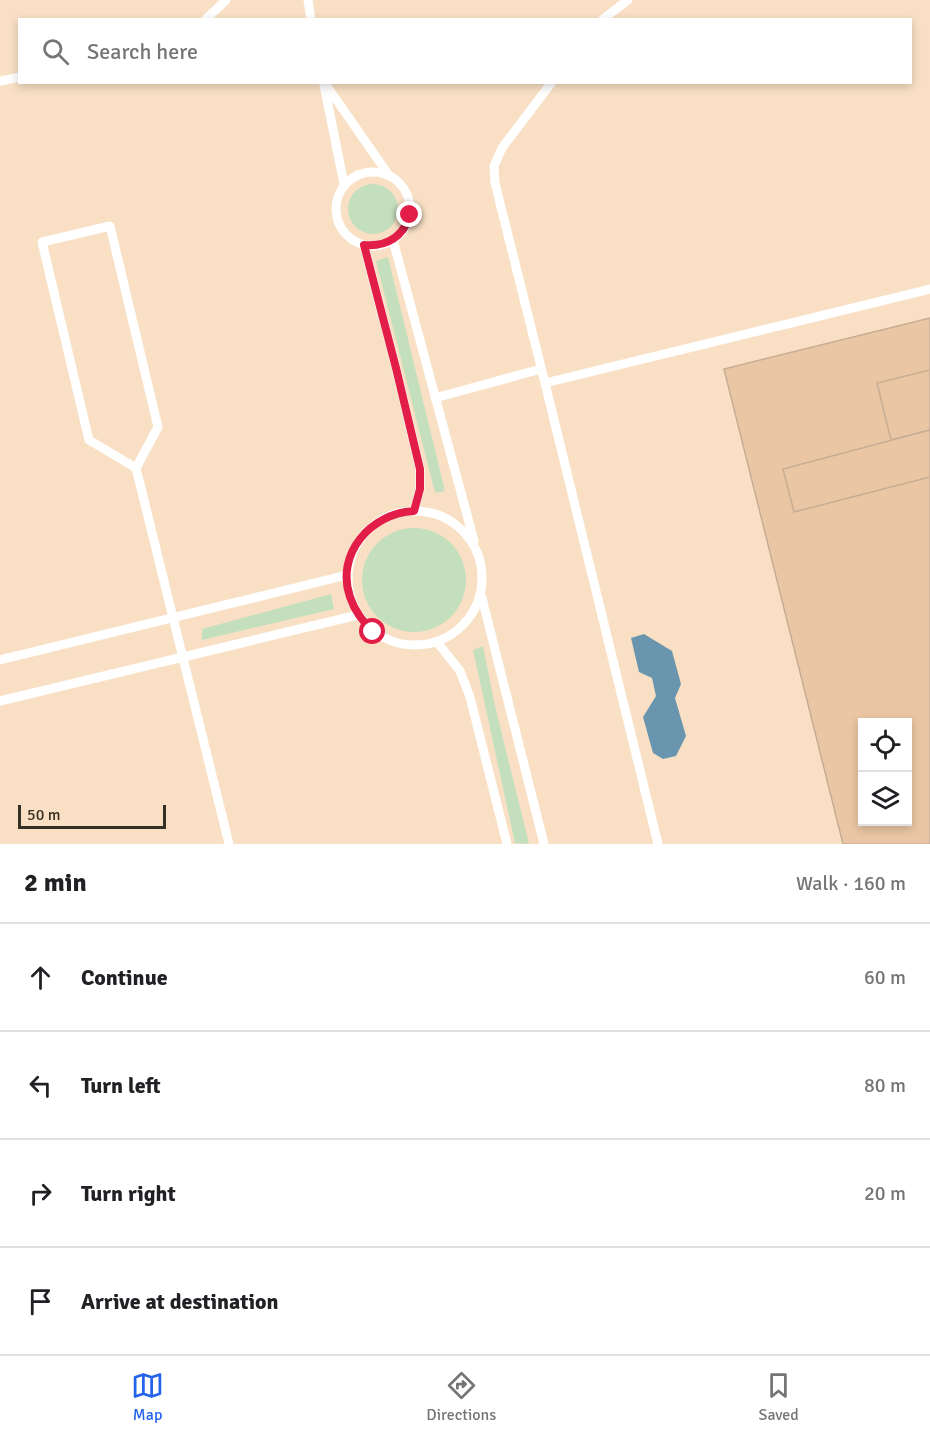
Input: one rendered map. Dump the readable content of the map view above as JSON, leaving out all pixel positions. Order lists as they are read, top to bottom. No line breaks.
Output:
{"scale_bar":"50 m","page":{"search":"Search here","scale":"50 m","heading":["2 min","Walk · 160 m"],"list":[["Continue","60 m"],["Turn left","80 m"],["Turn right","20 m"],"Arrive at destination"],"nav":["Map","Directions","Saved"]}}
